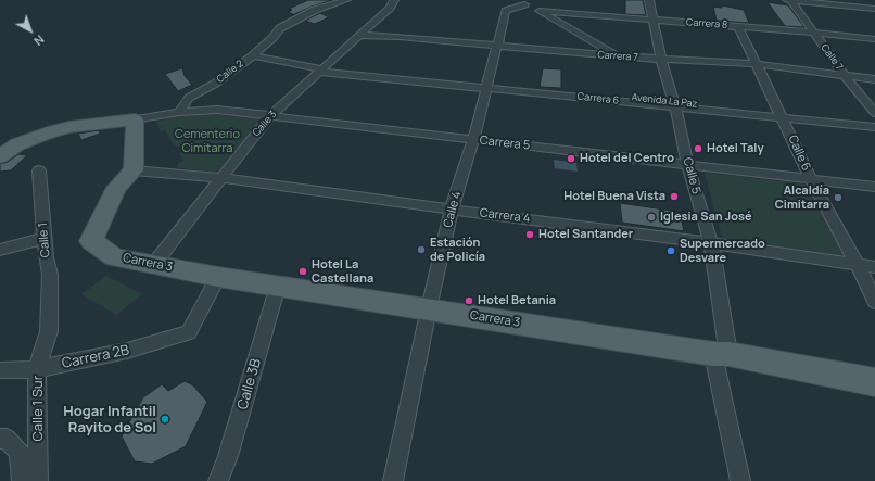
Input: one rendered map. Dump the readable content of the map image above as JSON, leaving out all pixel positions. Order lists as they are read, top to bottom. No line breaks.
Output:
{"streets":{"main road":["Carrera 3"],"street":["Carrera 8","Carrera 7","Calle 7","Calle 2","Carrera 6","Calle 3","Carrera 5","Calle 6","Calle 5","Calle 4","Carrera 4","Calle 1","Carrera 2B","Calle 3B","Calle 1 Sur"]},"crossings":[["Carrera 8","Calle 7"],["Carrera 8","Calle 6"],["Carrera 8","Calle 5"],["Carrera 7","Calle 7"],["Carrera 7","Calle 3"],["Carrera 7","Calle 6"],["Carrera 7","Calle 5"],["Carrera 7","Calle 4"],["Calle 2","Carrera 6"],["Calle 2","Carrera 5"],["Carrera 6","Calle 3"],["Carrera 6","Calle 6"],["Carrera 6","Calle 5"],["Carrera 6","Calle 4"],["Calle 3","Carrera 5"],["Calle 3","Carrera 4"],["Calle 3","Carrera 3"],["Carrera 5","Calle 6"],["Carrera 5","Calle 5"],["Carrera 5","Calle 4"],["Calle 6","Carrera 4"],["Calle 5","Carrera 4"],["Calle 5","Carrera 3"],["Calle 4","Carrera 4"],["Calle 4","Carrera 3"],["Carrera 4","Carrera 3"],["Calle 1","Calle 1 Sur"],["Carrera 3","Carrera 2B"],["Carrera 3","Calle 3B"],["Carrera 2B","Calle 1 Sur"]],"parks":["Cementerio Cimitarra"],"places":["Hotel Taly","Hotel del Centro","Hotel Buena Vista","Alcaldía Cimitarra","Iglesia San José","Hotel Santander","Estación de Policía","Supermercado Desvare","Hotel La Castellana","Hotel Betania","Hogar Infantil Rayito de Sol"],"north":"bottom right"}
